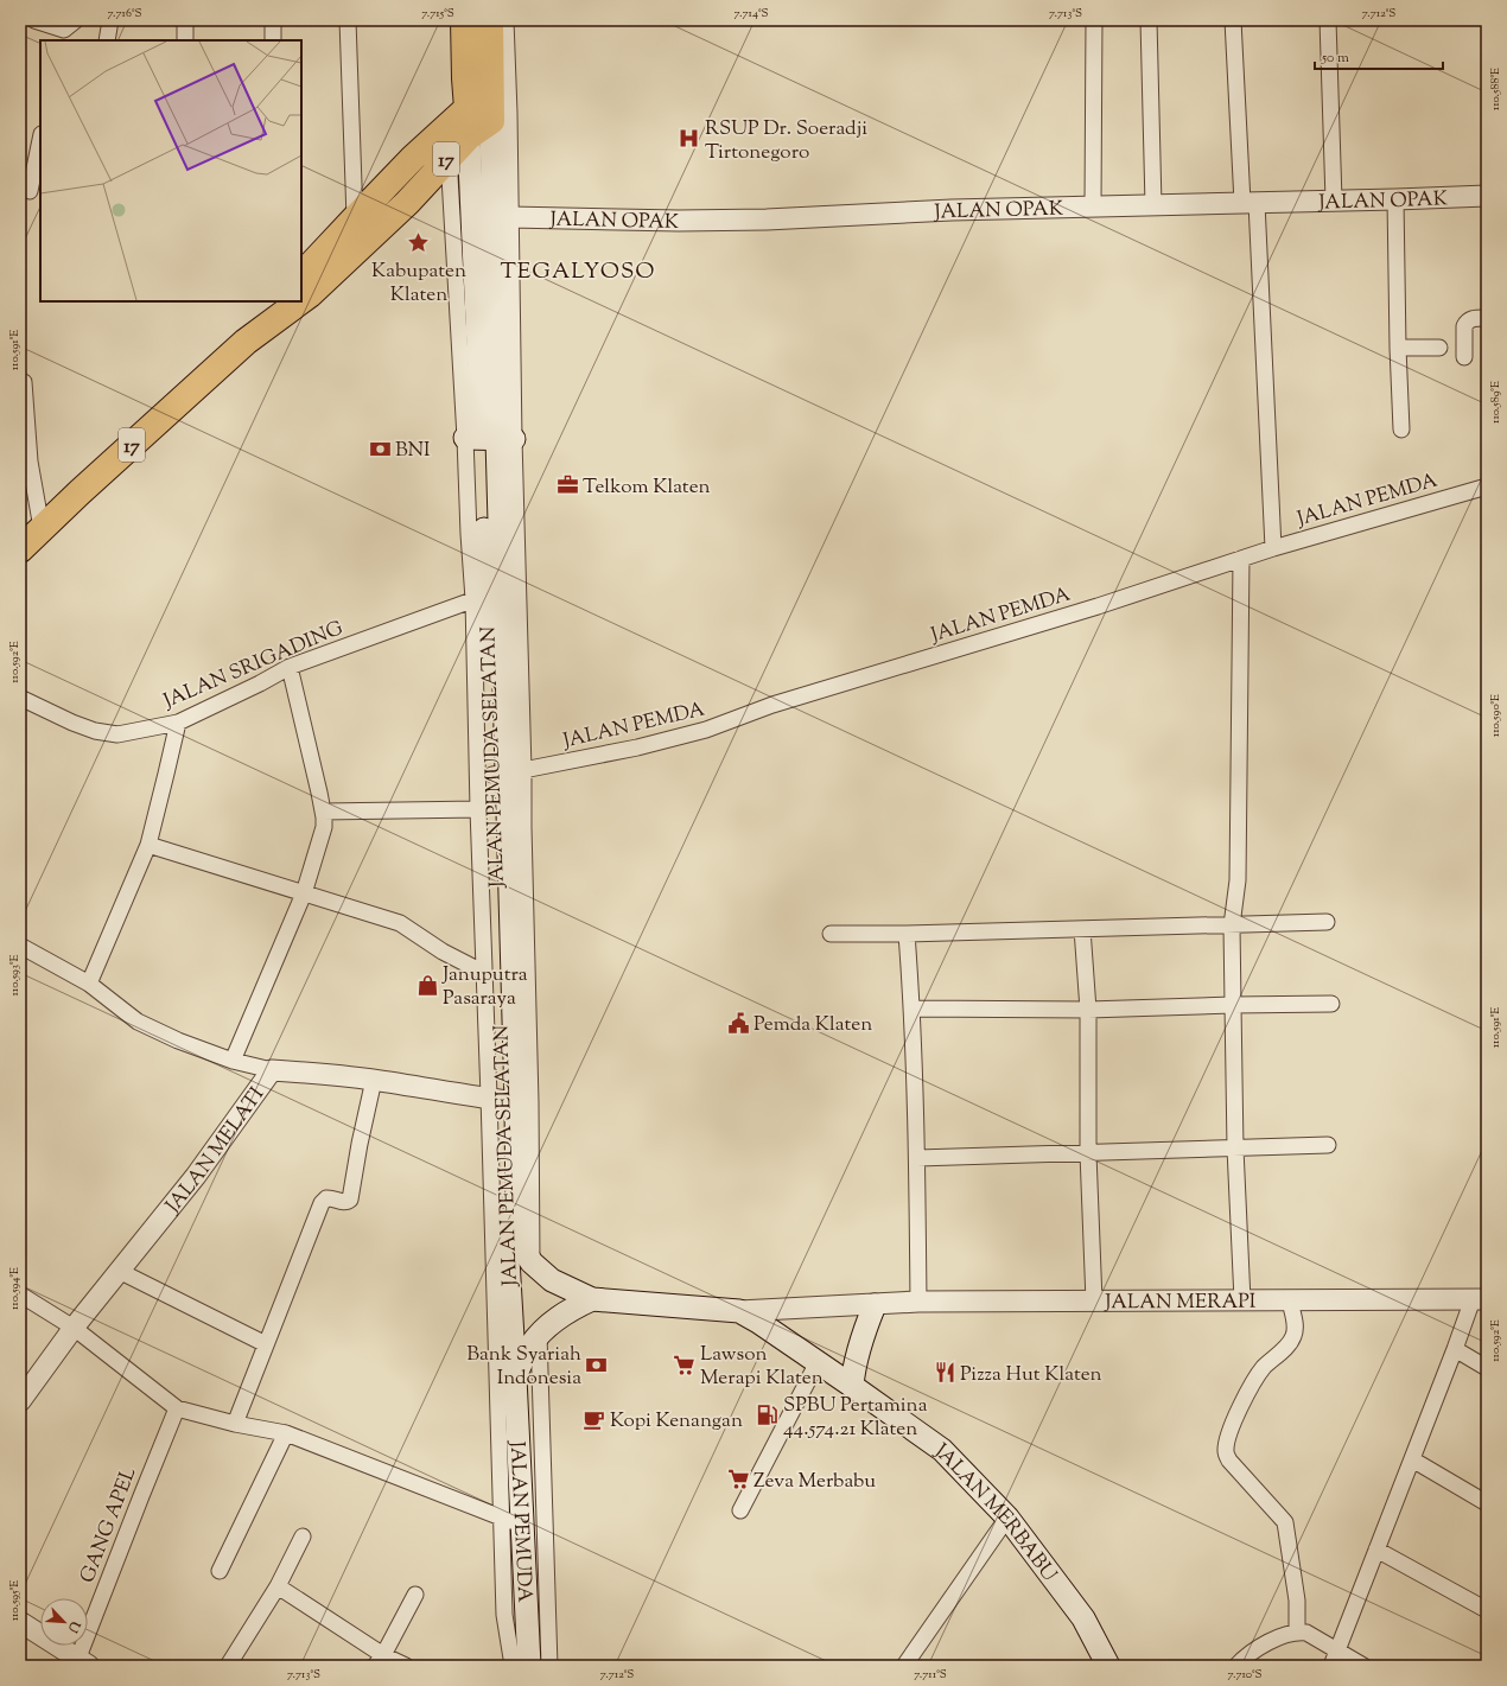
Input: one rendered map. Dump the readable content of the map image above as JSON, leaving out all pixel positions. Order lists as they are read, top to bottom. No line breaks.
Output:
{"streets":{"highway":["17"],"main road":["JALAN PEMUDA SELATAN","JALAN MERBABU","JALAN PEMUDA"],"street":["JALAN OPAK","JALAN PEMDA","JALAN SRIGADING","JALAN MELATI","JALAN MERAPI","GANG APEL"]},"crossings":[["17","JALAN PEMUDA SELATAN"],["JALAN OPAK","JALAN PEMUDA SELATAN"],["JALAN PEMDA","JALAN PEMUDA SELATAN"],["JALAN SRIGADING","JALAN PEMUDA SELATAN"],["JALAN PEMUDA SELATAN","JALAN MELATI"],["JALAN PEMUDA SELATAN","JALAN PEMUDA"],["JALAN MERAPI","JALAN MERBABU"]],"districts":["TEGALYOSO"],"places":{"hospital":["RSUP Dr. Soeradji Tirtonegoro"],"place":["Kabupaten Klaten"],"bank":["BNI","Bank Syariah Indonesia"],"office":["Telkom Klaten"],"shop":["Januputra Pasaraya"],"public building":["Pemda Klaten"],"supermarket":["Lawson Merapi Klaten","Zeva Merbabu"],"restaurant":["Pizza Hut Klaten"],"fuel station":["SPBU Pertamina 44.574.21 Klaten"],"cafe":["Kopi Kenangan"]},"scale_bar":"50 m","north":"bottom right","coordinates":["7.716°S","7.715°S","7.714°S","7.713°S","7.712°S","110.588°E","110.591°E","110.589°E","110.592°E","110.590°E","110.593°E","110.594°E","110.595°E","7.711°S","7.710°S"]}
